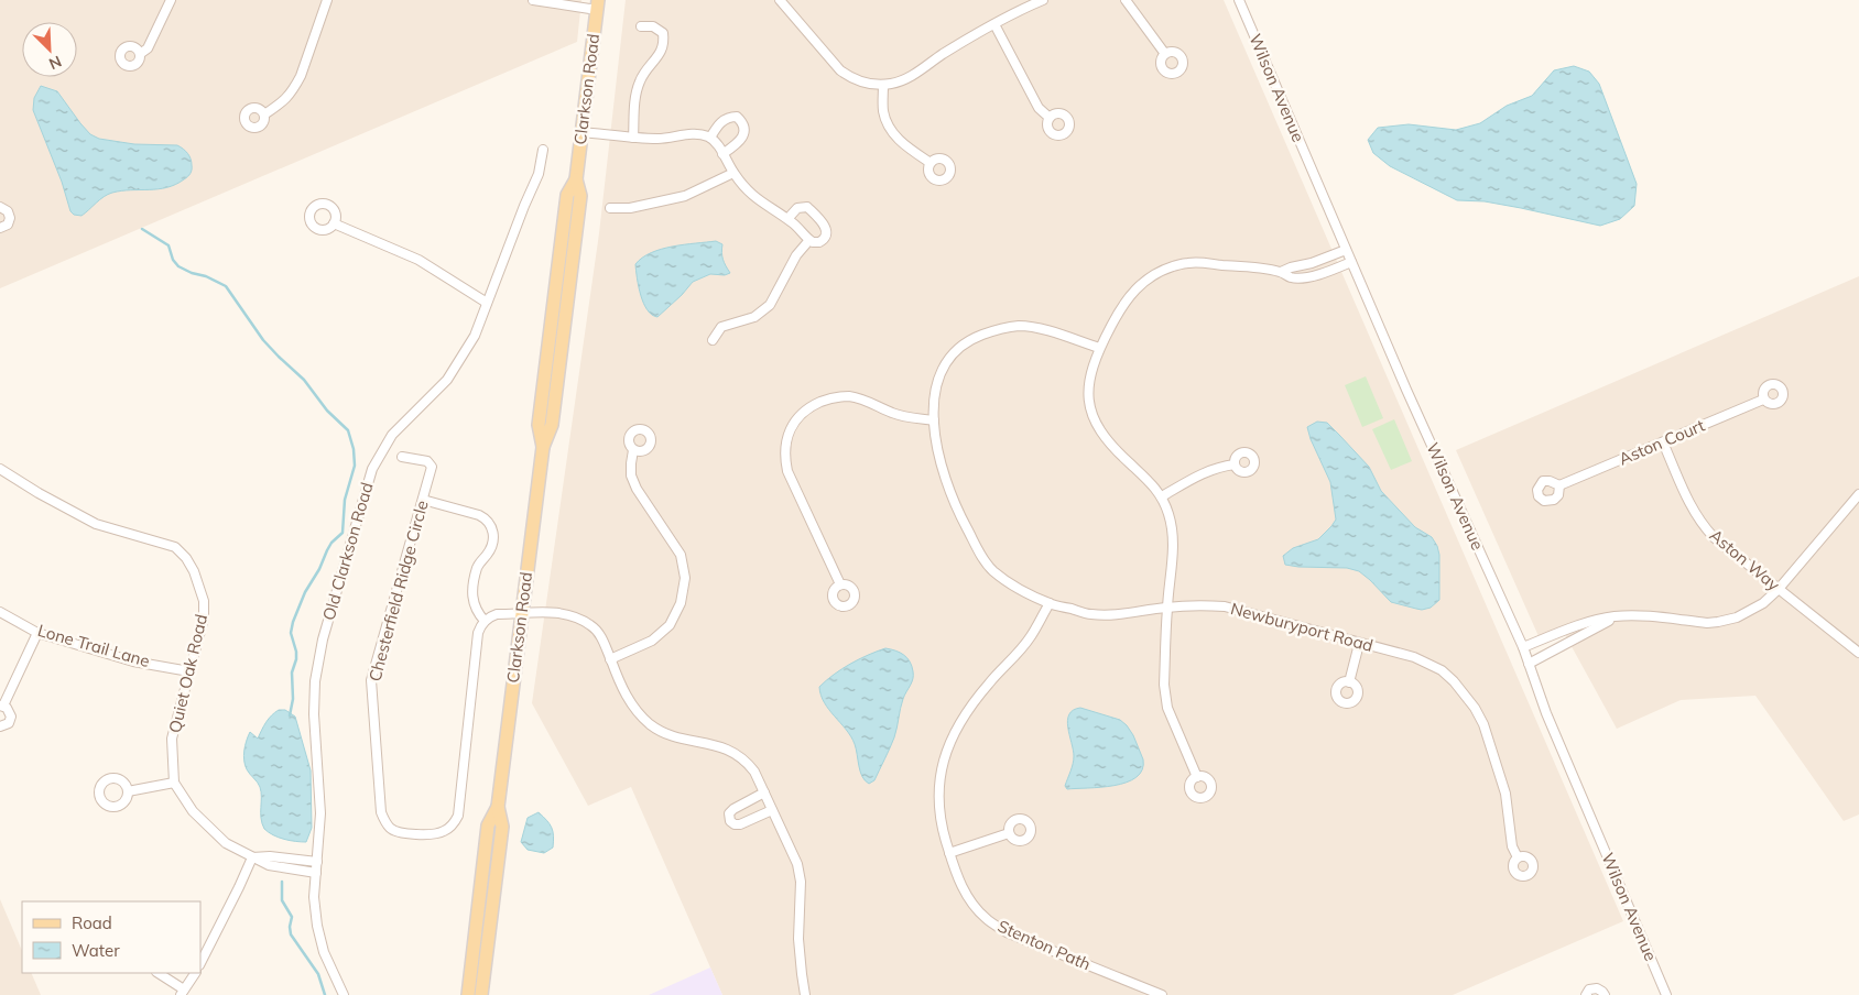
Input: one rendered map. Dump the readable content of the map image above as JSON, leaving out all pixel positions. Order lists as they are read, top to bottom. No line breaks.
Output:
{"streets":{"main road":["Clarkson Road"],"street":["Wilson Avenue","Aston Court","Old Clarkson Road","Aston Way","Chesterfield Ridge Circle","Newburyport Road","Lone Trail Lane","Quiet Oak Road","Stenton Path"]},"crossings":[["Aston Court","Aston Way"],["Newburyport Road","Stenton Path"],["Lone Trail Lane","Quiet Oak Road"]],"legend":["Road","Water"],"north":"bottom right"}
